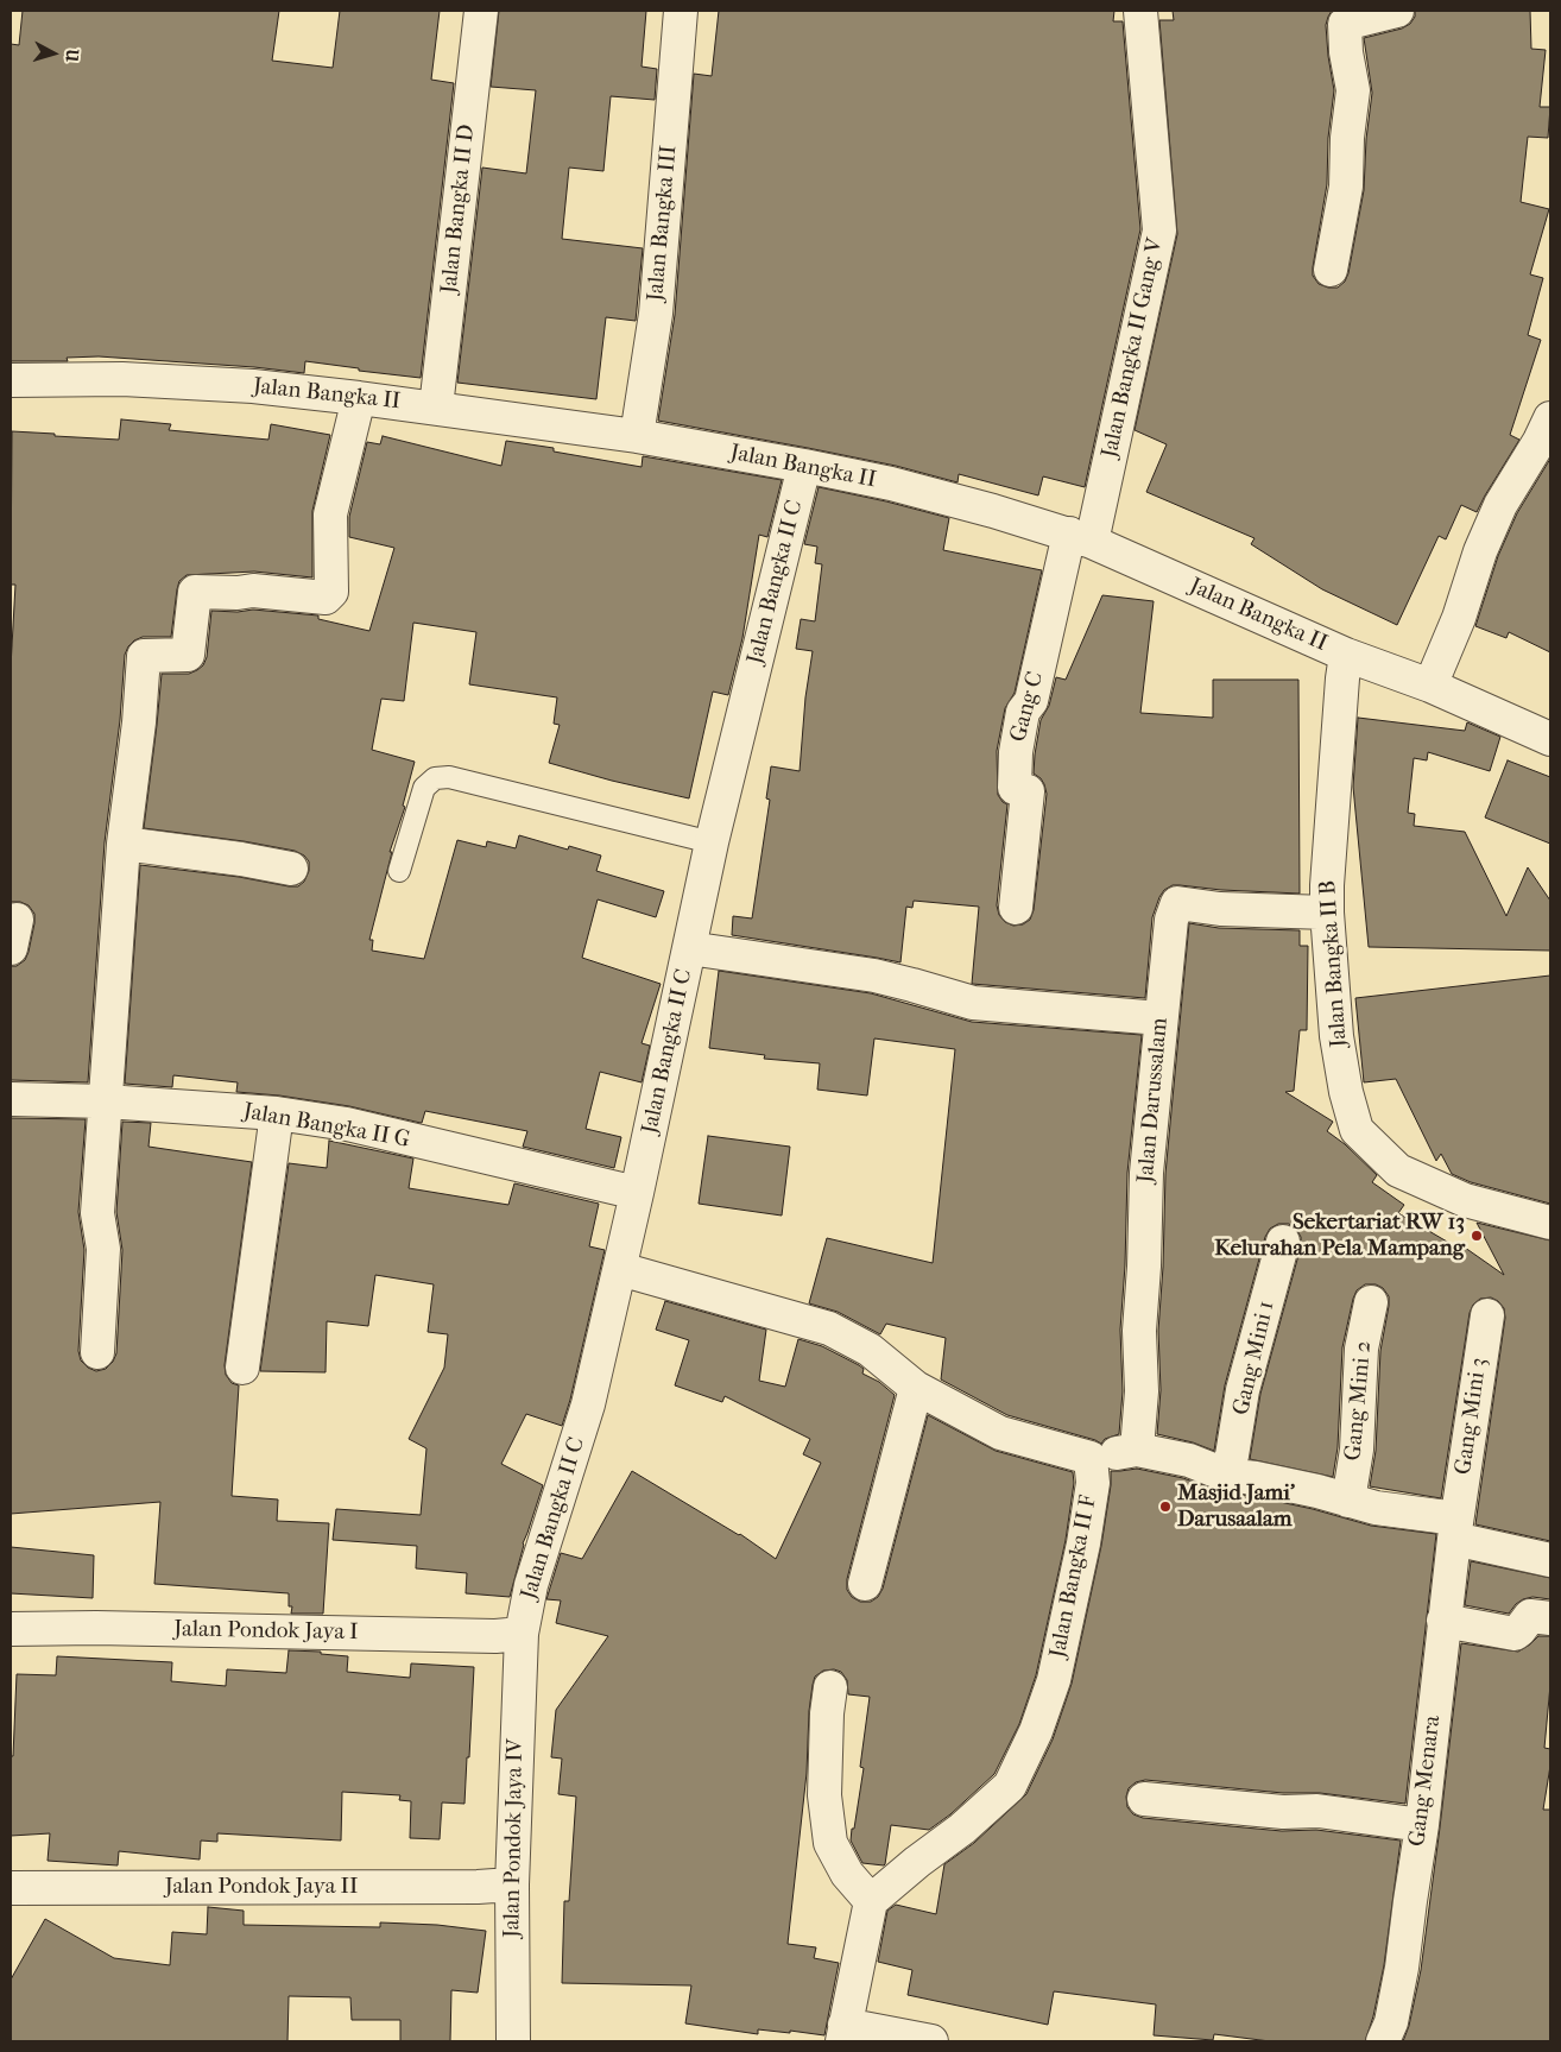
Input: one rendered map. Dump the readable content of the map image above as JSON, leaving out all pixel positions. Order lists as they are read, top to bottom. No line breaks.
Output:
{"streets":{"street":["Jalan Bangka II D","Jalan Bangka III","Jalan Bangka II Gang V","Jalan Bangka II","Jalan Bangka II C","Gang C","Jalan Bangka II B","Jalan Darussalam","Jalan Bangka II G","Gang Mini 1","Gang Mini 2","Gang Mini 3","Jalan Bangka II F","Jalan Pondok Jaya I","Gang Menara","Jalan Pondok Jaya IV","Jalan Pondok Jaya II"]},"crossings":[["Jalan Bangka II D","Jalan Bangka II"],["Jalan Bangka III","Jalan Bangka II"],["Jalan Bangka II Gang V","Jalan Bangka II"],["Jalan Bangka II Gang V","Gang C"],["Jalan Bangka II","Jalan Bangka II C"],["Jalan Bangka II","Gang C"],["Jalan Bangka II","Jalan Bangka II B"],["Jalan Bangka II C","Jalan Bangka II G"],["Jalan Bangka II C","Jalan Pondok Jaya I"],["Jalan Bangka II C","Jalan Pondok Jaya IV"],["Jalan Bangka II B","Jalan Darussalam"],["Gang Mini 3","Gang Menara"],["Jalan Pondok Jaya I","Jalan Pondok Jaya IV"],["Jalan Pondok Jaya IV","Jalan Pondok Jaya II"]],"places":["Sekertariat RW 13 Kelurahan Pela Mampang","Masjid Jami' Darusaalam"],"north":"right"}
